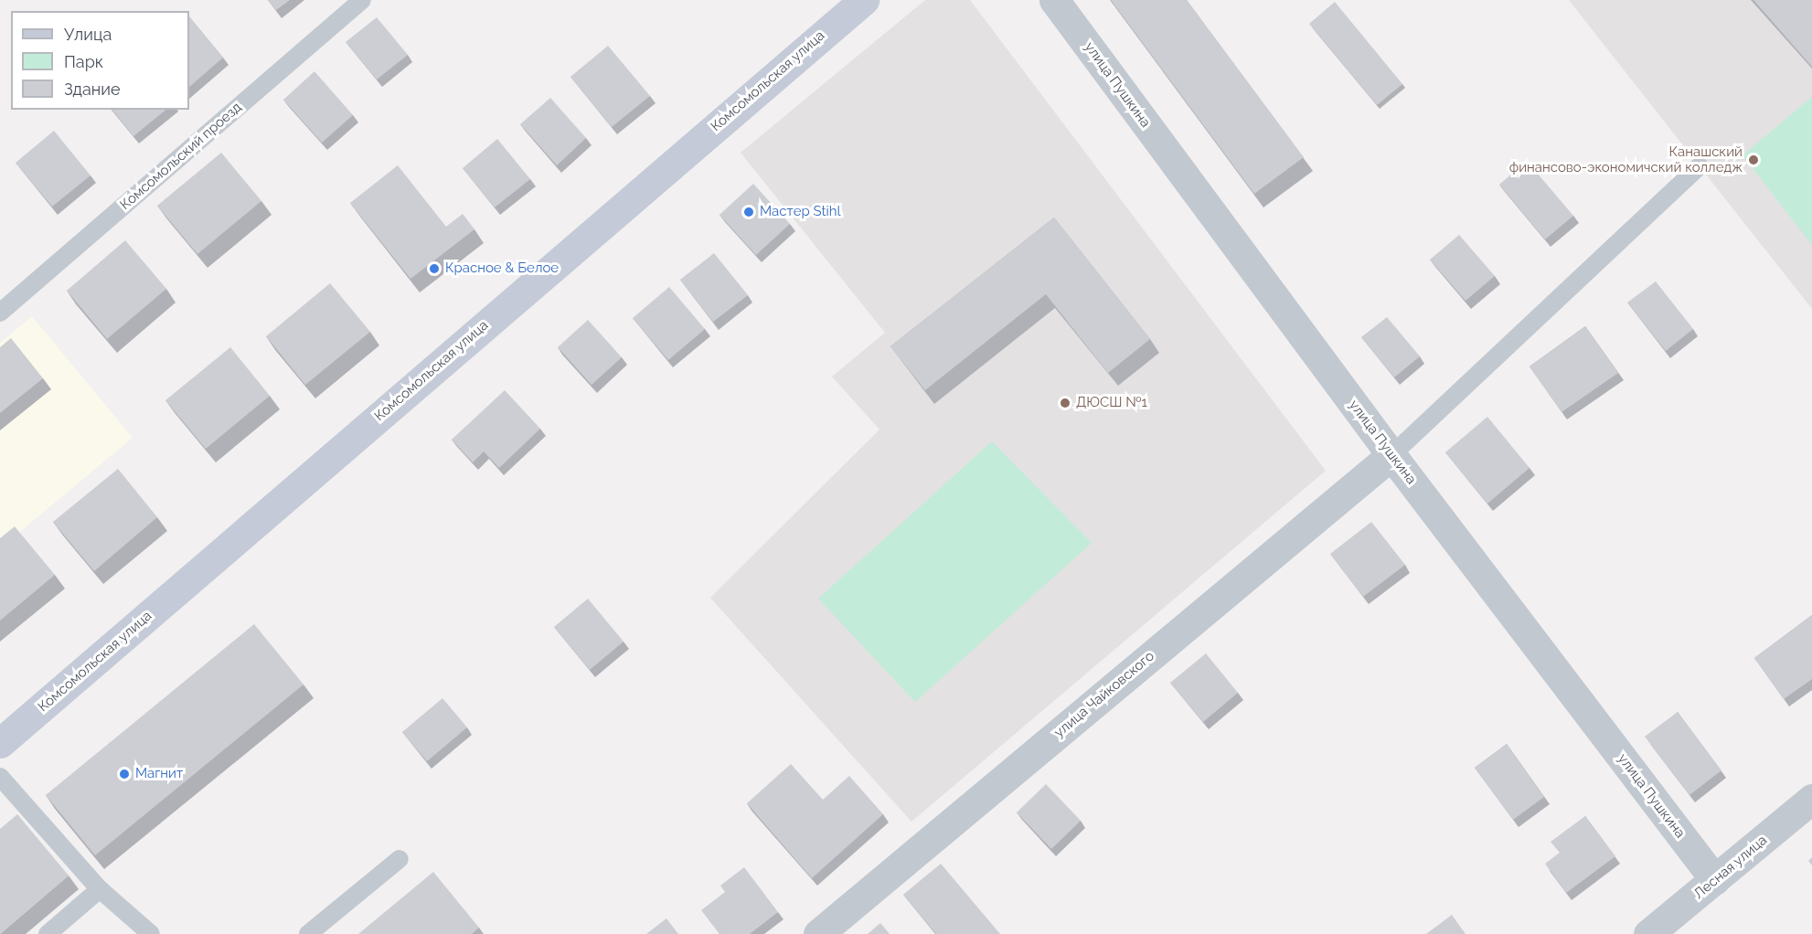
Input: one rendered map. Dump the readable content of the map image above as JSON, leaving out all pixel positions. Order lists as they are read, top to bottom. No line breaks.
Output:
{"streets":{"main road":["Комсомольская улица"],"street":["улица Пушкина","улица Чайковского","Лесная улица"],"lane":["Комсомольский проезд"]},"crossings":[["улица Пушкина","улица Чайковского"],["улица Пушкина","Лесная улица"]],"places":["Канашский финансово-экономичский колледж","Мастер Stihl","Красное & Белое","ДЮСШ №1","Магнит"],"legend":["Улица","Парк","Здание"]}
